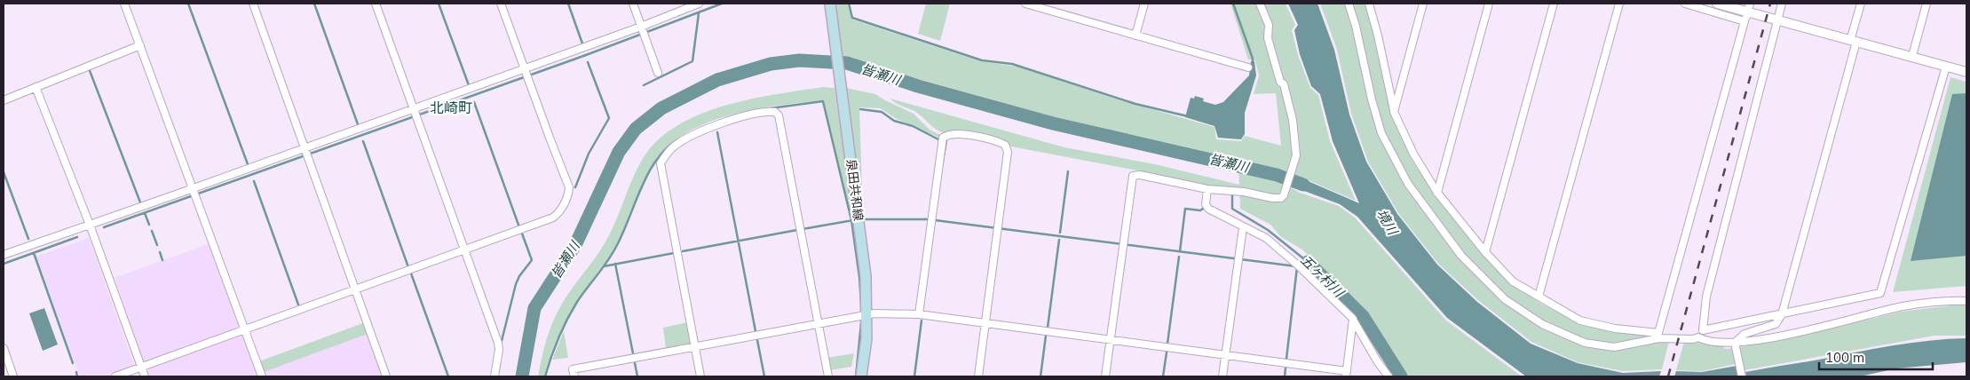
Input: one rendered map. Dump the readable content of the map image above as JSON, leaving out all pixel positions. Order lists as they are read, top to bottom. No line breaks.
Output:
{"streets":{"main road":["泉田共和線"]},"districts":["北崎町"],"water":["皆瀬川","境川","五ヶ村川"],"scale_bar":"100 m"}
